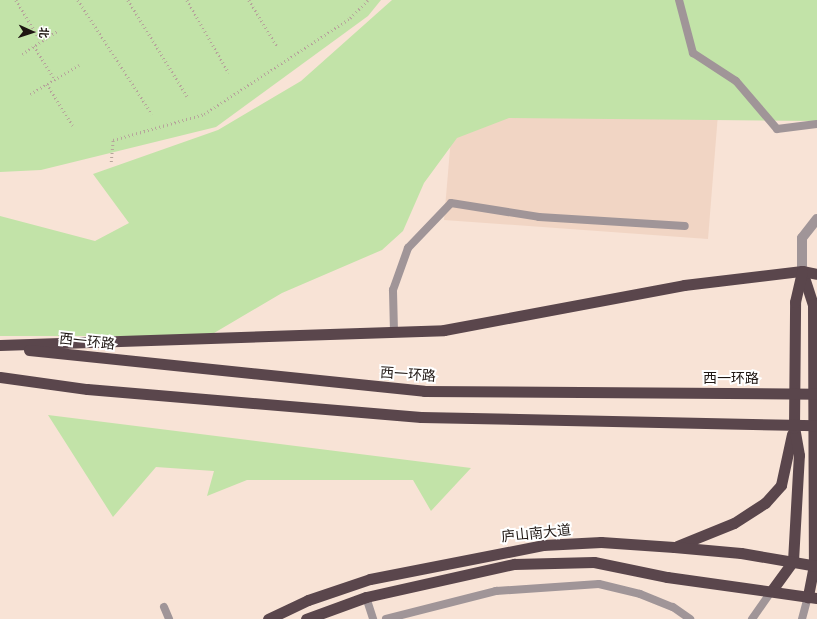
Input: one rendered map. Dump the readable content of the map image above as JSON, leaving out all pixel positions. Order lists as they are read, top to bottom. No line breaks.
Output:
{"streets":{"highway":["西一环路","庐山南大道"]},"north":"right"}
